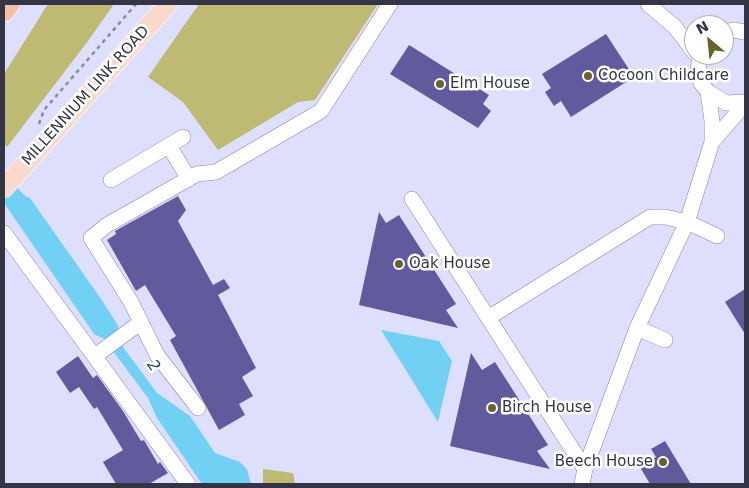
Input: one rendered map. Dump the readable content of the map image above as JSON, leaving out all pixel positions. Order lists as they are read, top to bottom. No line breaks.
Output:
{"streets":{"main road":["MILLENNIUM LINK ROAD"]},"water":["2"],"places":["Cocoon Childcare","Elm House","Oak House","Birch House","Beech House"],"north":"top left"}
